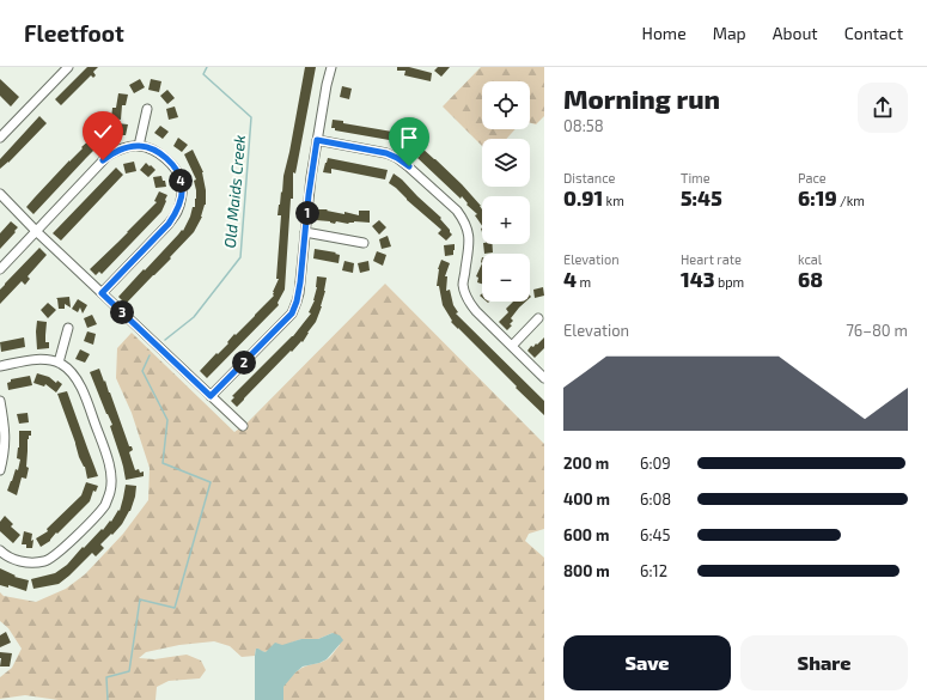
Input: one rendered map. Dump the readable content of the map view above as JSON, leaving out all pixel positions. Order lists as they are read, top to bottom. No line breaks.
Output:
{"water":["Old Maids Creek"],"page":{"header":"Fleetfoot","nav":["Home","Map","About","Contact"],"heading":["Morning run","08:58"],"map_buttons":["+","−"],"stats":[["Distance","0.91 km"],["Time","5:45"],["Pace","6:19 /km"],["Elevation","4 m"],["Heart rate","143 bpm"],["kcal","68"]],"pins":["4","1","3","2"],"chart":["Elevation","76–80 m"],"list":[{"name":"200 m","note":"6:09"},{"name":"400 m","note":"6:08"},{"name":"600 m","note":"6:45"},{"name":"800 m","note":"6:12"}],"buttons":["Save","Share"]}}
